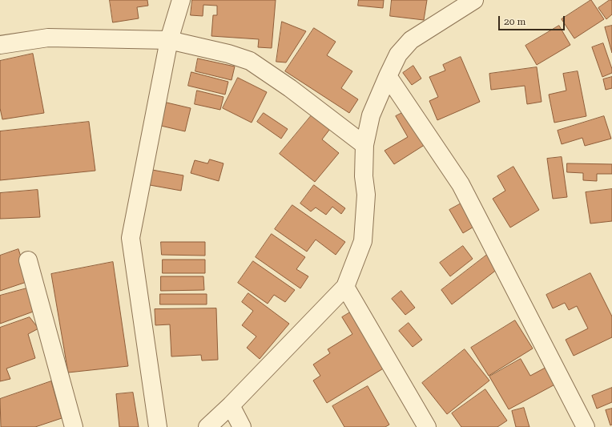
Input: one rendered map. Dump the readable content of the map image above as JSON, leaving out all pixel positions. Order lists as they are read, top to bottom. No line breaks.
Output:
{"scale_bar":"20 m"}
